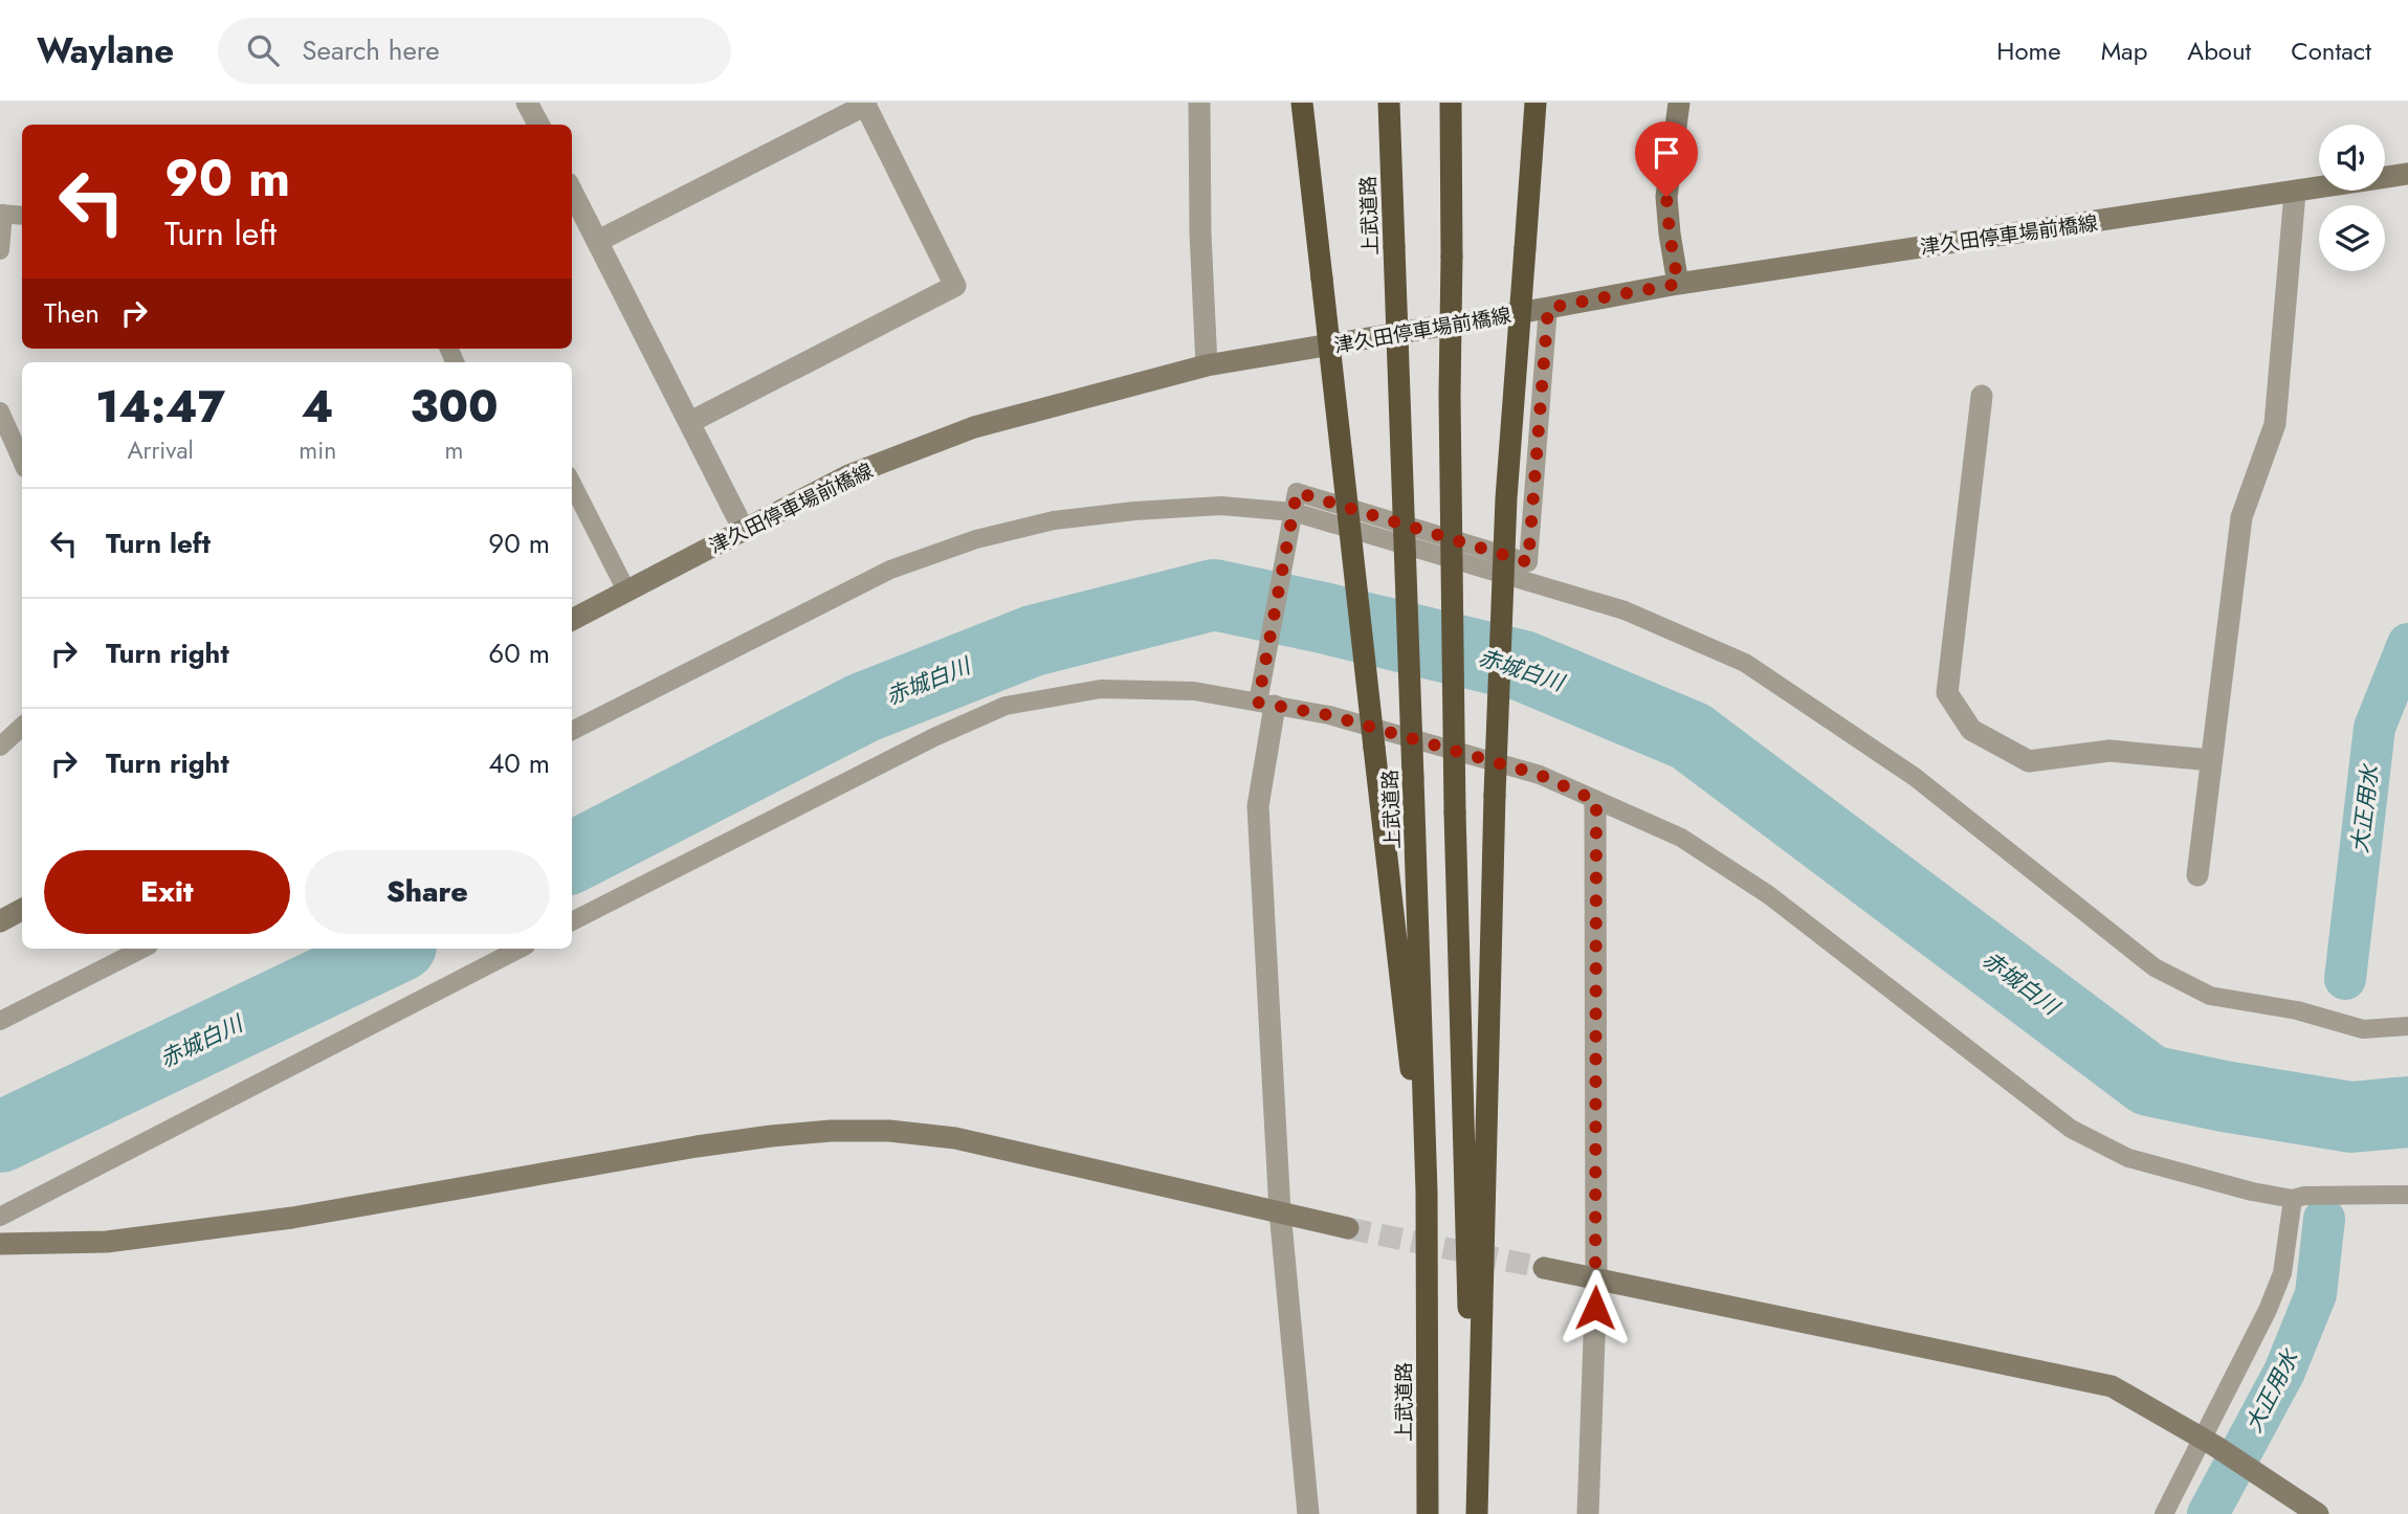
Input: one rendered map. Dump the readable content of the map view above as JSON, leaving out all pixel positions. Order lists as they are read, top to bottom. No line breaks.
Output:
{"streets":{"highway":["上武道路"],"street":["津久田停車場前橋線"]},"water":["赤城白川","大正用水"],"page":{"header":"Waylane","search":"Search here","nav":["Home","Map","About","Contact"],"turn":["90 m","Turn left"],"then":"Then","eta":["14:47","Arrival","4","min","300","m"],"list":[{"name":"Turn left","value":"90 m"},{"name":"Turn right","value":"60 m"},{"name":"Turn right","value":"40 m"}],"buttons":["Exit","Share"]}}
